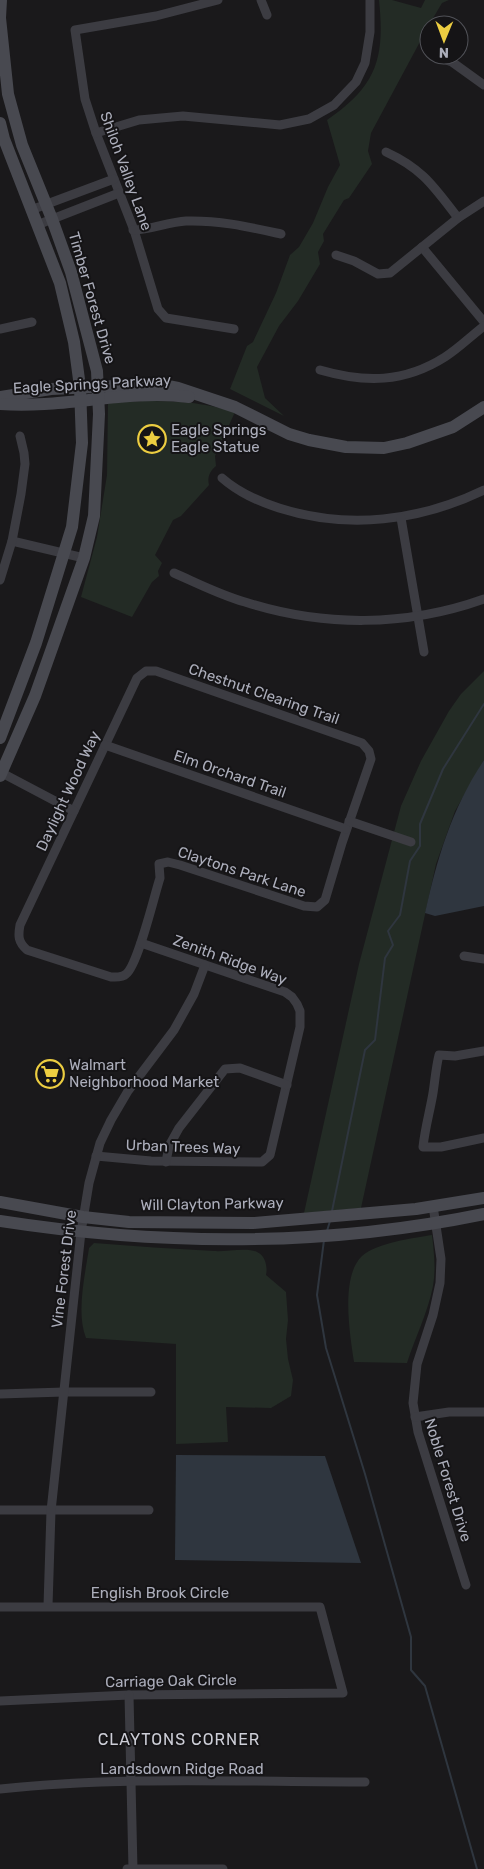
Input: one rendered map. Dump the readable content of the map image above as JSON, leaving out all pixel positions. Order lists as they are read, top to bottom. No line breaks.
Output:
{"streets":{"main road":["Timber Forest Drive","Eagle Springs Parkway","Will Clayton Parkway"],"street":["Shiloh Valley Lane","Chestnut Clearing Trail","Elm Orchard Trail","Daylight Wood Way","Claytons Park Lane","Zenith Ridge Way","Urban Trees Way","Vine Forest Drive","Noble Forest Drive","English Brook Circle","Carriage Oak Circle","Landsdown Ridge Road"]},"crossings":[["Timber Forest Drive","Eagle Springs Parkway"],["Chestnut Clearing Trail","Elm Orchard Trail"],["Chestnut Clearing Trail","Daylight Wood Way"],["Chestnut Clearing Trail","Claytons Park Lane"],["Elm Orchard Trail","Daylight Wood Way"],["Elm Orchard Trail","Claytons Park Lane"],["Daylight Wood Way","Claytons Park Lane"],["Daylight Wood Way","Zenith Ridge Way"],["Claytons Park Lane","Zenith Ridge Way"],["Zenith Ridge Way","Urban Trees Way"],["Zenith Ridge Way","Vine Forest Drive"],["Urban Trees Way","Vine Forest Drive"],["Will Clayton Parkway","Vine Forest Drive"],["Will Clayton Parkway","Noble Forest Drive"],["Vine Forest Drive","English Brook Circle"],["English Brook Circle","Carriage Oak Circle"]],"districts":["CLAYTONS CORNER"],"places":{"place":["Eagle Springs Eagle Statue"],"supermarket":["Walmart Neighborhood Market"]},"north":"bottom"}
